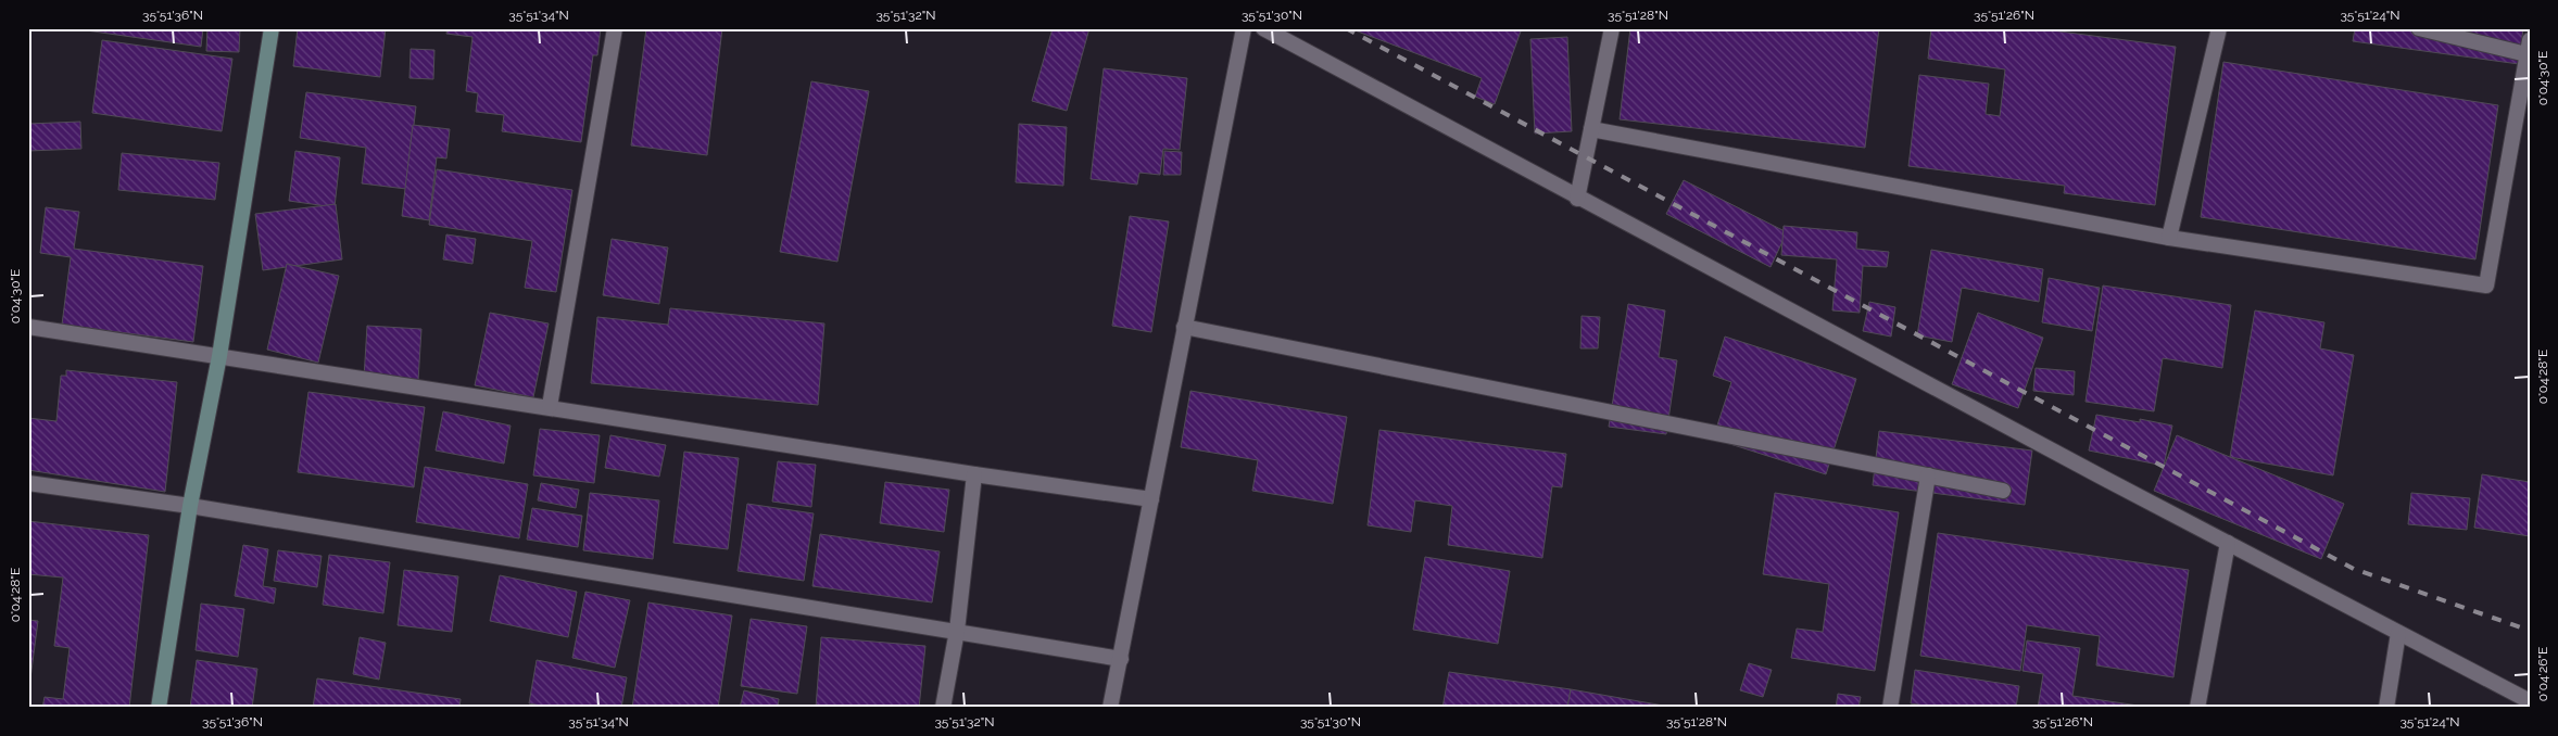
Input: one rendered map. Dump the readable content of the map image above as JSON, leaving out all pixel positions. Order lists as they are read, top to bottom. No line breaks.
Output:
{"coordinates":["35°51'36\"N","35°51'34\"N","35°51'32\"N","35°51'30\"N","35°51'28\"N","35°51'26\"N","35°51'24\"N","0°04'30\"E","0°04'28\"E","0°04'26\"E"]}
